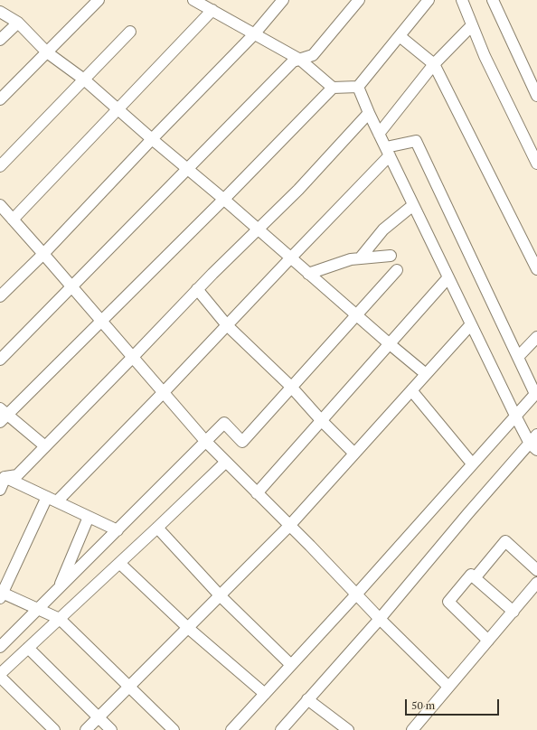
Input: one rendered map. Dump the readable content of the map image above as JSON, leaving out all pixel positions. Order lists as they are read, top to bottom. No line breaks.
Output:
{"scale_bar":"50 m"}
